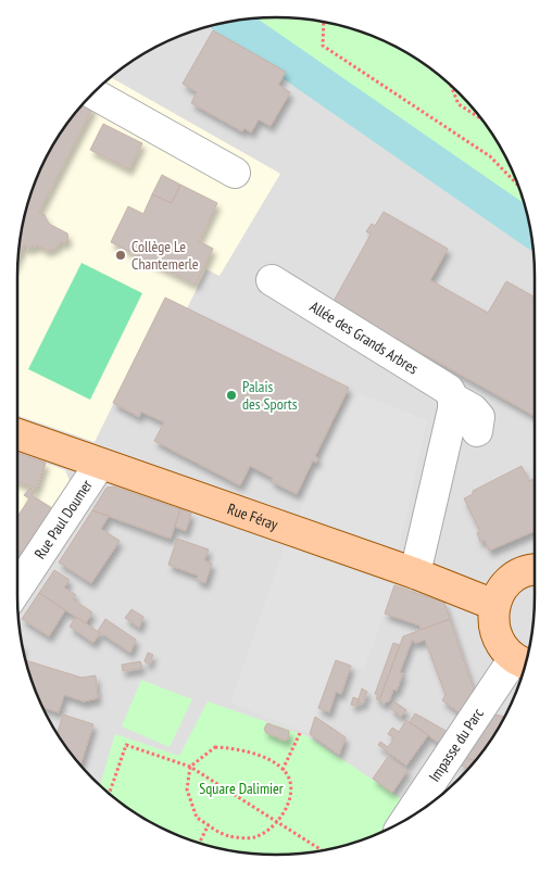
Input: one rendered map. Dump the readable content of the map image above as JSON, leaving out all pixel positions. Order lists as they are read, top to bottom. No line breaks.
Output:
{"streets":{"main road":["Rue Féray"],"street":["Allée des Grands Arbres","Rue Paul Doumer","Impasse du Parc"]},"crossings":[["Rue Féray","Rue Paul Doumer"]],"parks":["Square Dalimier"],"places":["Collège Le Chantemerle","Palais des Sports"]}
